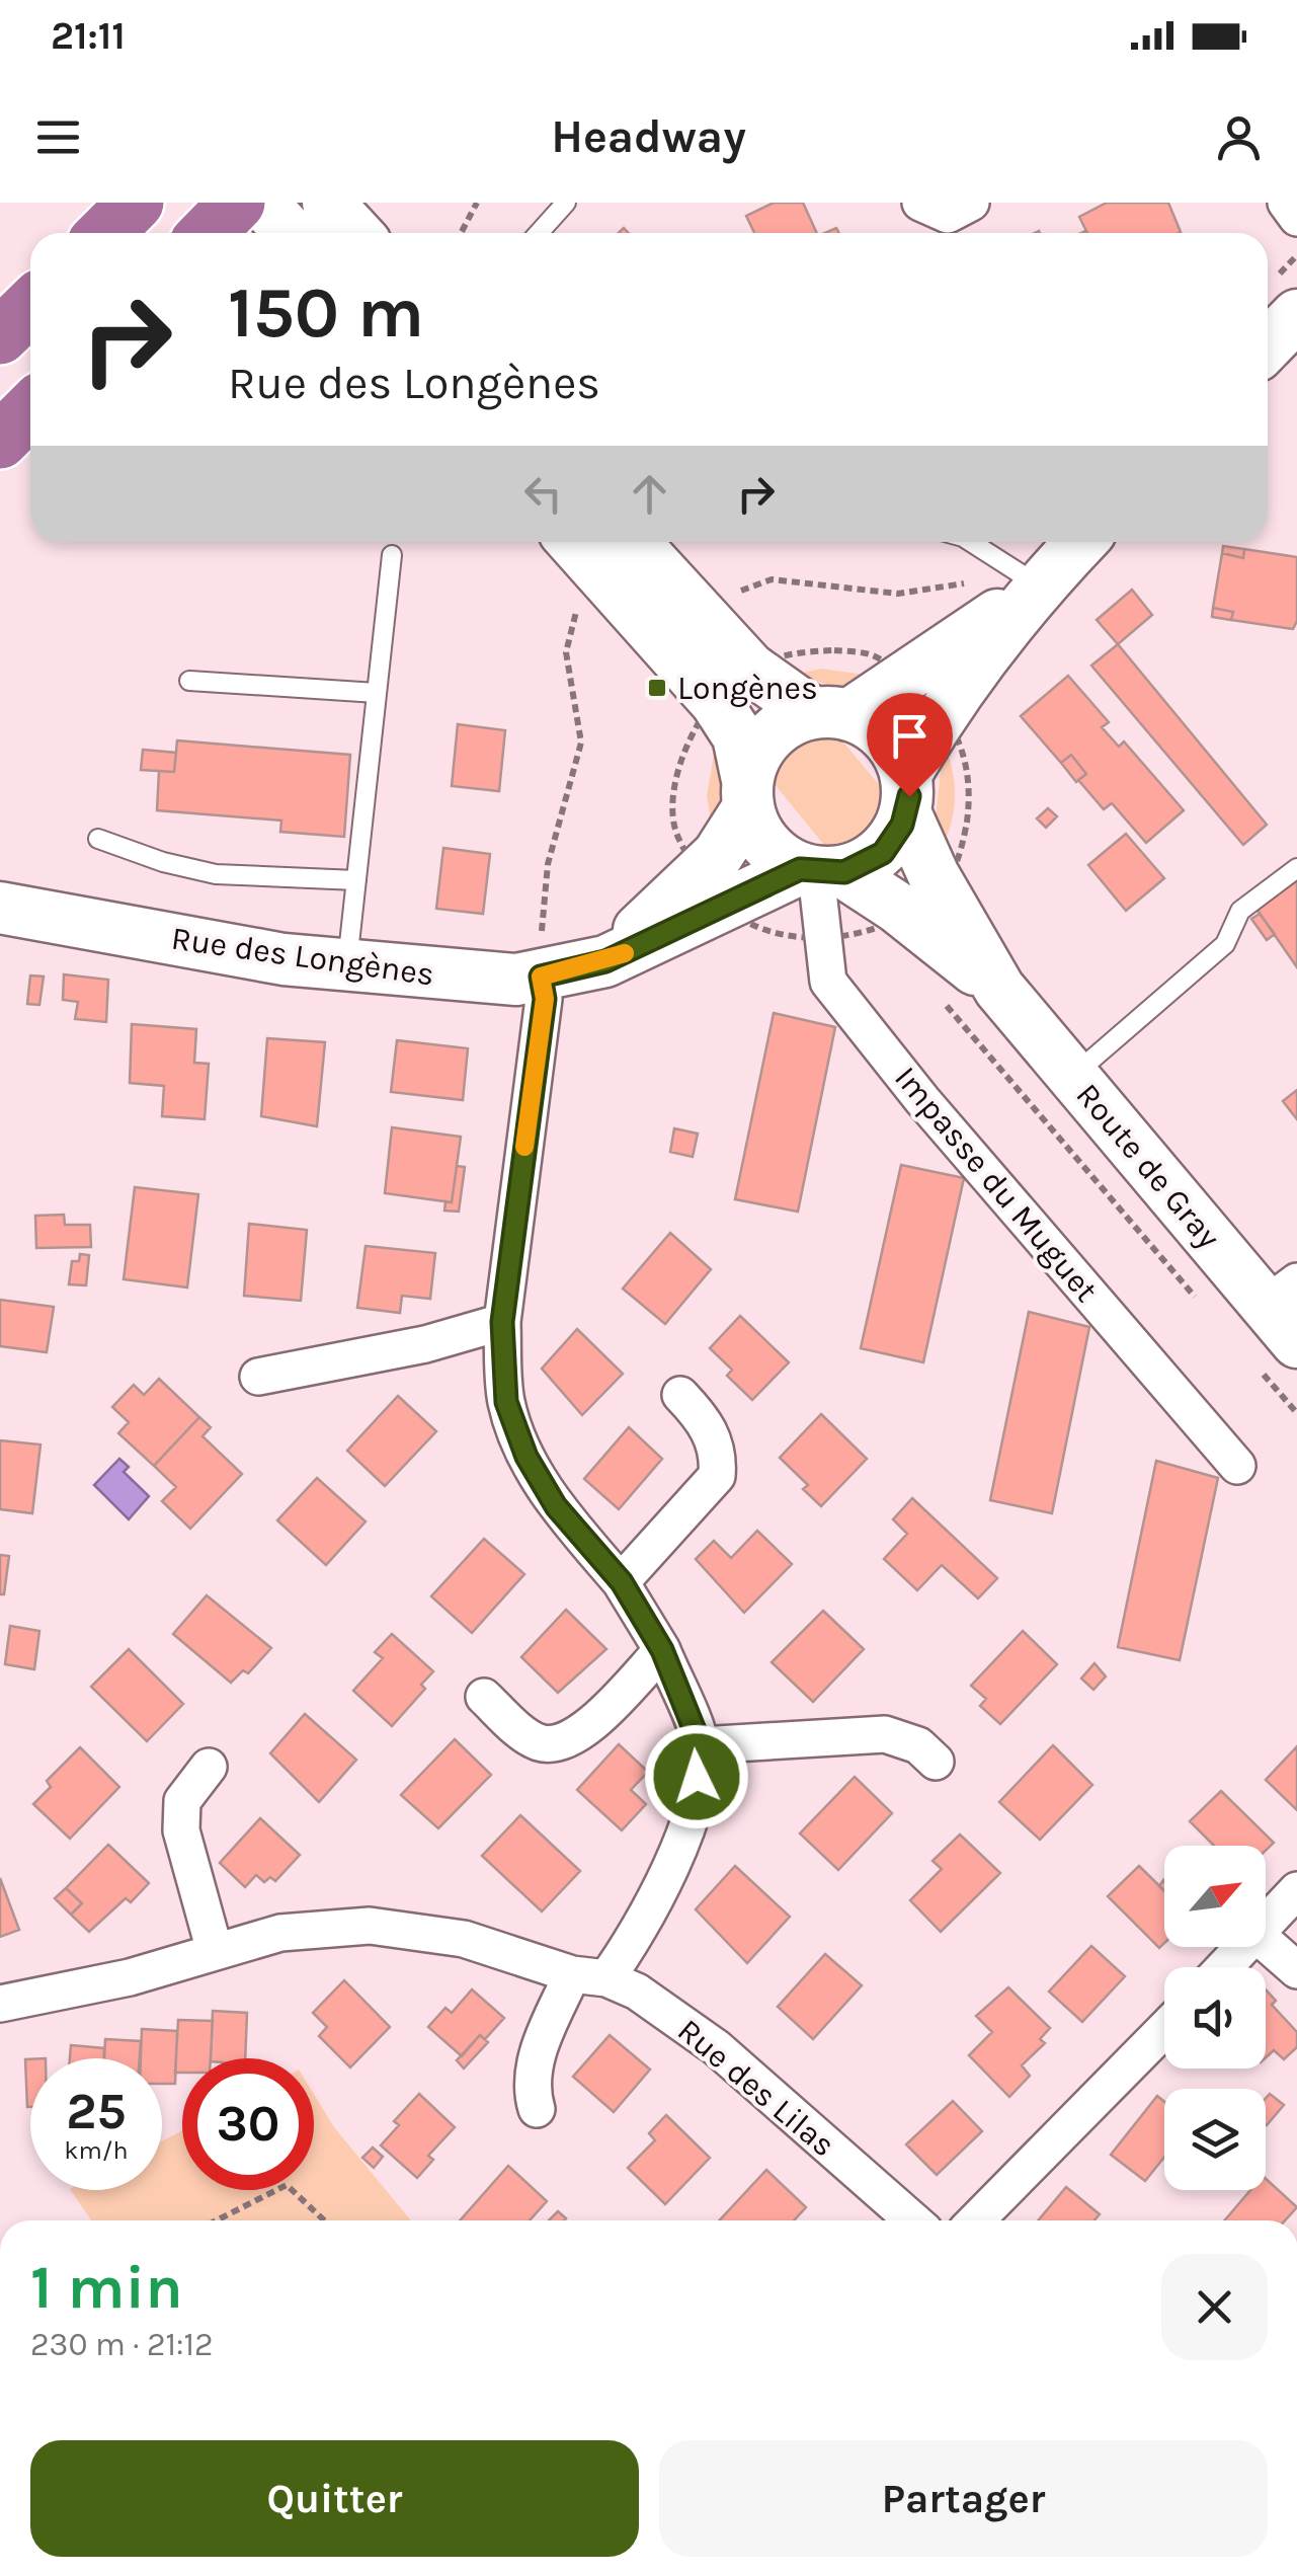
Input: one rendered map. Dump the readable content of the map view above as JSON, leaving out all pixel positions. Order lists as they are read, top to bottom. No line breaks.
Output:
{"streets":{"main road":["Rue des Longènes","Route de Gray"],"street":["Impasse du Muguet","Rue des Lilas"]},"crossings":[["Rue des Longènes","Route de Gray"],["Rue des Longènes","Impasse du Muguet"],["Route de Gray","Impasse du Muguet"]],"places":{"transit":["Longènes"]},"north":"top right","page":{"status":"21:11","header":"Headway","turn":["150 m","Rue des Longènes"],"speed":"25 km/h","limit":"30","heading":["1 min","230 m · 21:12"],"buttons":["Quitter","Partager"]}}
